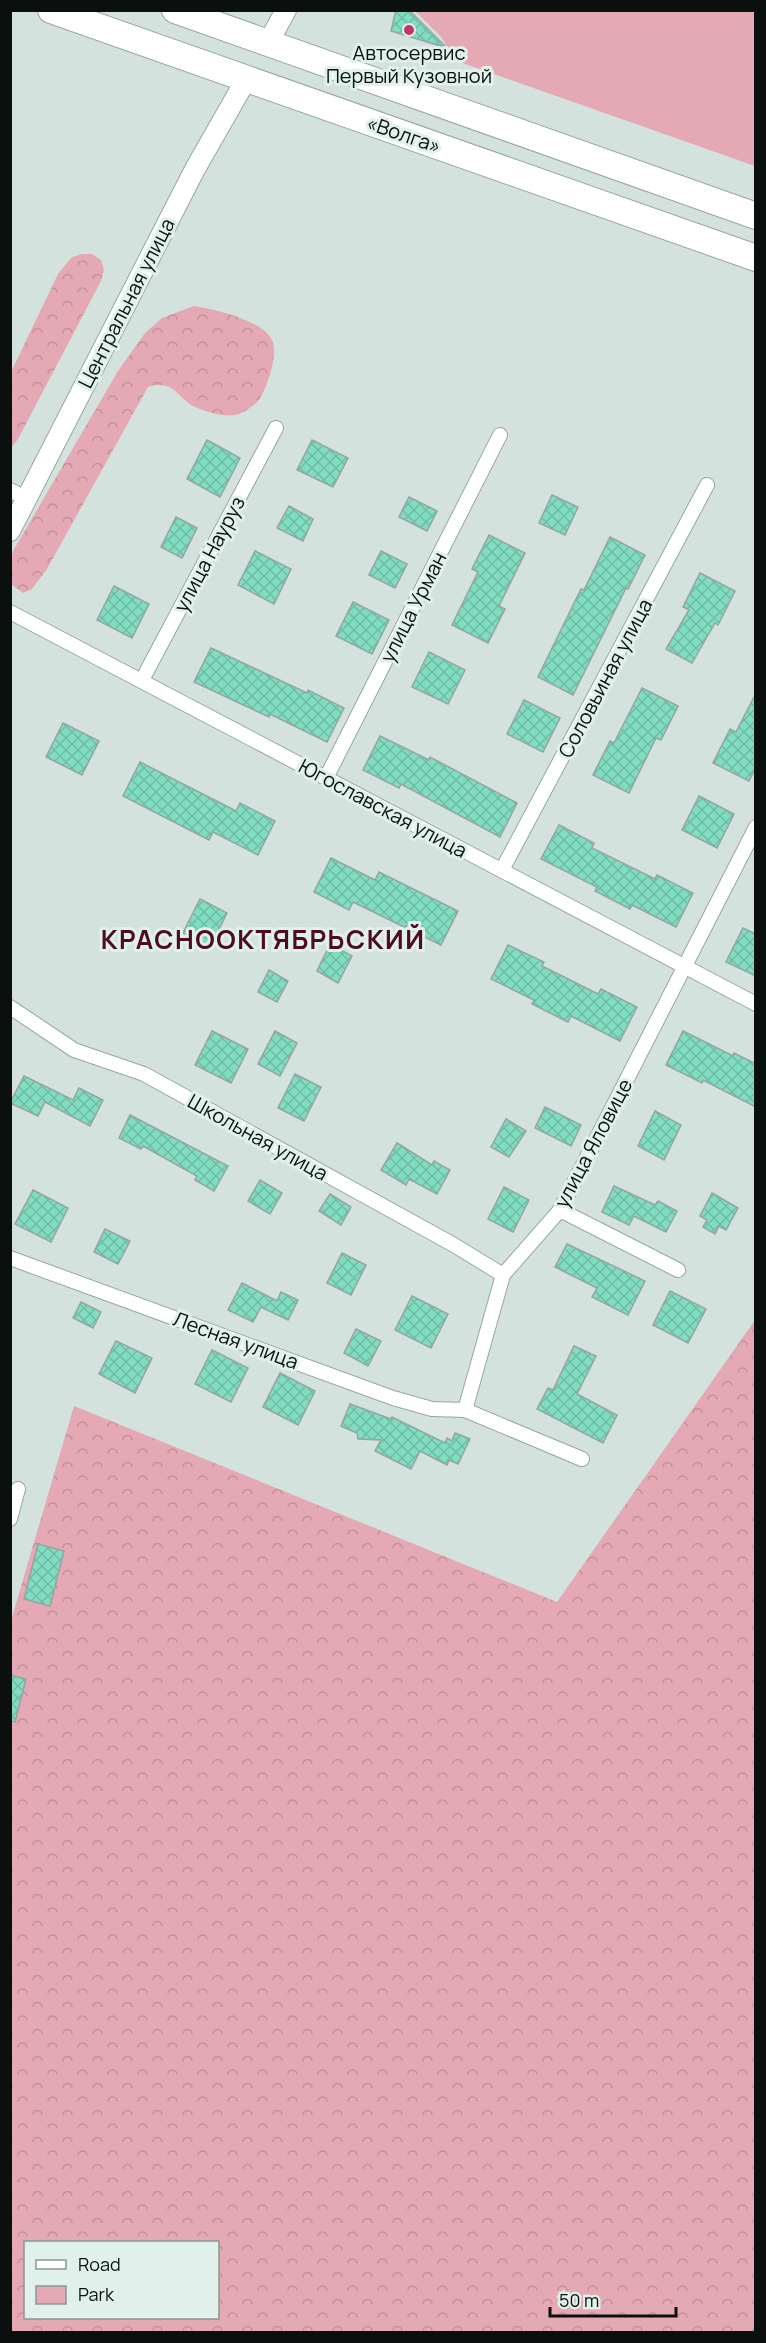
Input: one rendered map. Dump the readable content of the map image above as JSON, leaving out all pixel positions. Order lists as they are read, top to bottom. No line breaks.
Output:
{"streets":{"highway":["«Волга»"],"street":["Центральная улица","улица Науруз","улица Урман","Соловьиная улица","Югославская улица","Школьная улица","улица Яловице","Лесная улица"]},"crossings":[["«Волга»","Центральная улица"],["улица Науруз","Югославская улица"],["улица Урман","Югославская улица"],["Соловьиная улица","Югославская улица"],["Югославская улица","улица Яловице"],["Школьная улица","улица Яловице"],["улица Яловице","Лесная улица"]],"districts":["КРАСНООКТЯБРЬСКИЙ"],"places":["Автосервис Первый Кузовной"],"legend":["Road","Park"],"scale_bar":"50 m"}
